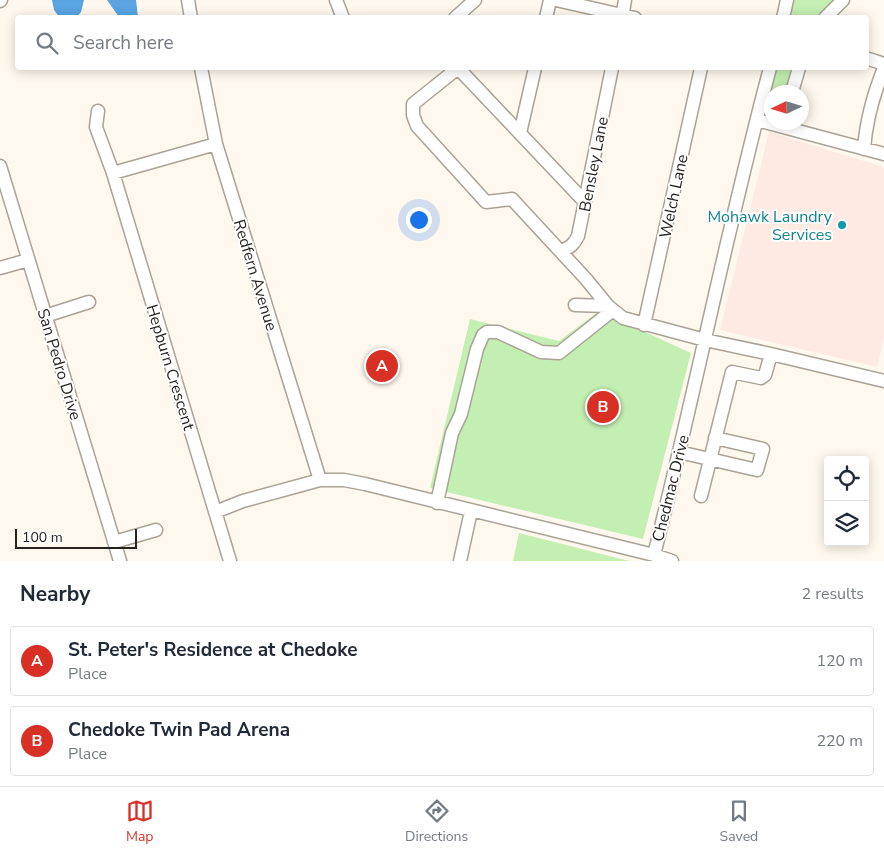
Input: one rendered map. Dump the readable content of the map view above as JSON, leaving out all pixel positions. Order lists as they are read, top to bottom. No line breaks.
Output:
{"streets":{"street":["Bensley Lane","Welch Lane","Redfern Avenue","San Pedro Drive","Hepburn Crescent","Chedmac Drive"]},"crossings":[["Redfern Avenue","Chedmac Drive"],["Hepburn Crescent","Chedmac Drive"]],"places":["Mohawk Laundry Services"],"scale_bar":"100 m","north":"left","page":{"search":"Search here","pins":["A","B"],"scale":"100 m","heading":["Nearby","2 results"],"list":[{"mark":"A","name":"St. Peter's Residence at Chedoke","note":"Place","value":"120 m"},{"mark":"B","name":"Chedoke Twin Pad Arena","note":"Place","value":"220 m"}],"nav":["Map","Directions","Saved"]}}
